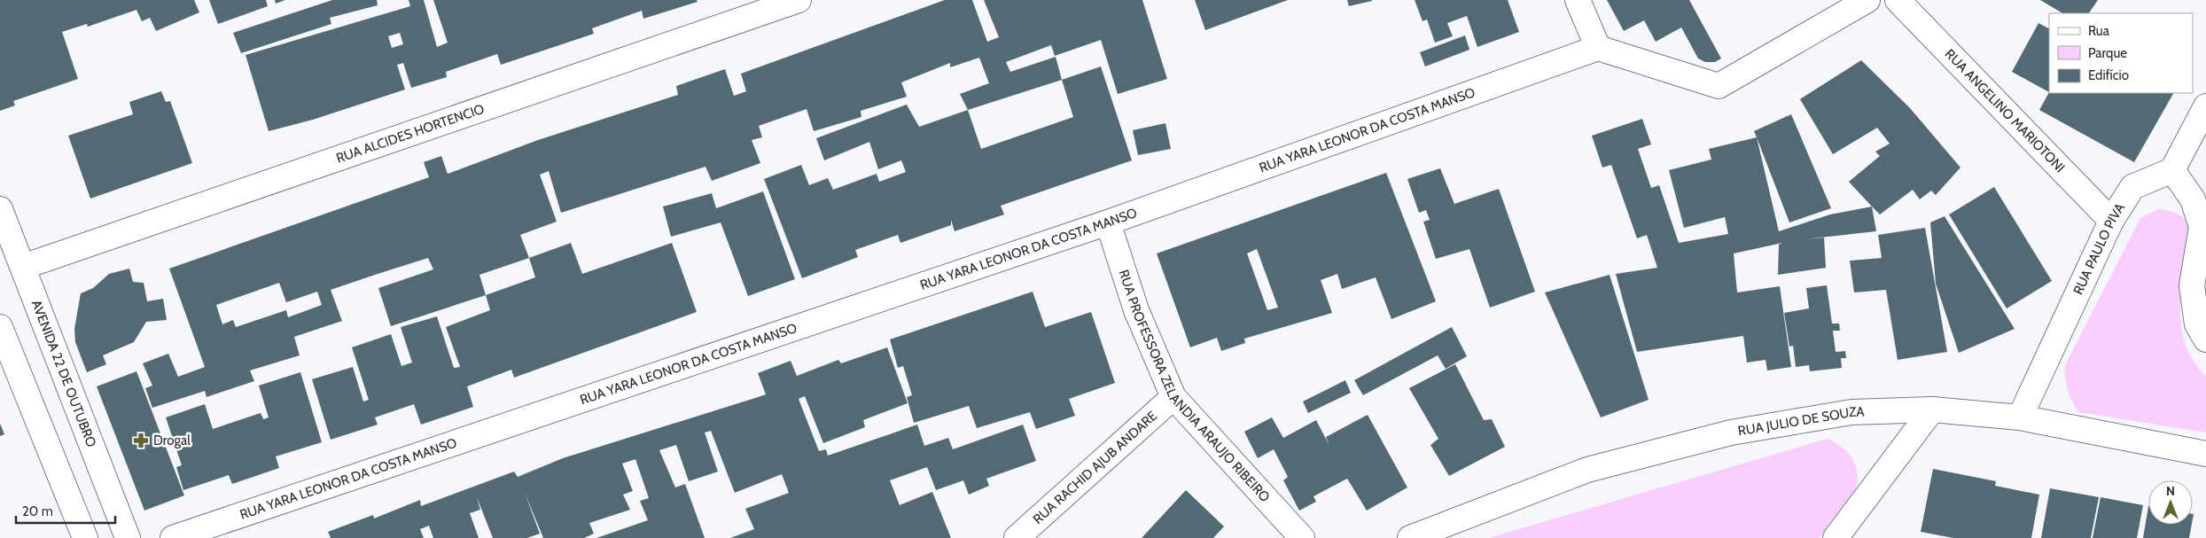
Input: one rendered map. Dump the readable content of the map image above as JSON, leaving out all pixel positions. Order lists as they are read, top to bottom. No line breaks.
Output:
{"streets":{"street":["RUA ANGELINO MARIOTONI","RUA YARA LEONOR DA COSTA MANSO","RUA ALCIDES HORTENCIO","RUA PAULO PIVA","AVENIDA 22 DE OUTUBRO","RUA PROFESSORA ZELANDIA ARAUJO RIBEIRO","RUA JULIO DE SOUZA","RUA RACHID AJUB ANDARE"]},"crossings":[["RUA ANGELINO MARIOTONI","RUA PAULO PIVA"],["RUA YARA LEONOR DA COSTA MANSO","RUA PROFESSORA ZELANDIA ARAUJO RIBEIRO"],["RUA ALCIDES HORTENCIO","AVENIDA 22 DE OUTUBRO"],["RUA PAULO PIVA","RUA JULIO DE SOUZA"],["RUA PROFESSORA ZELANDIA ARAUJO RIBEIRO","RUA RACHID AJUB ANDARE"]],"places":{"pharmacy":["Drogal"]},"legend":["Rua","Parque","Edifício"],"scale_bar":"20 m","north":"top"}
